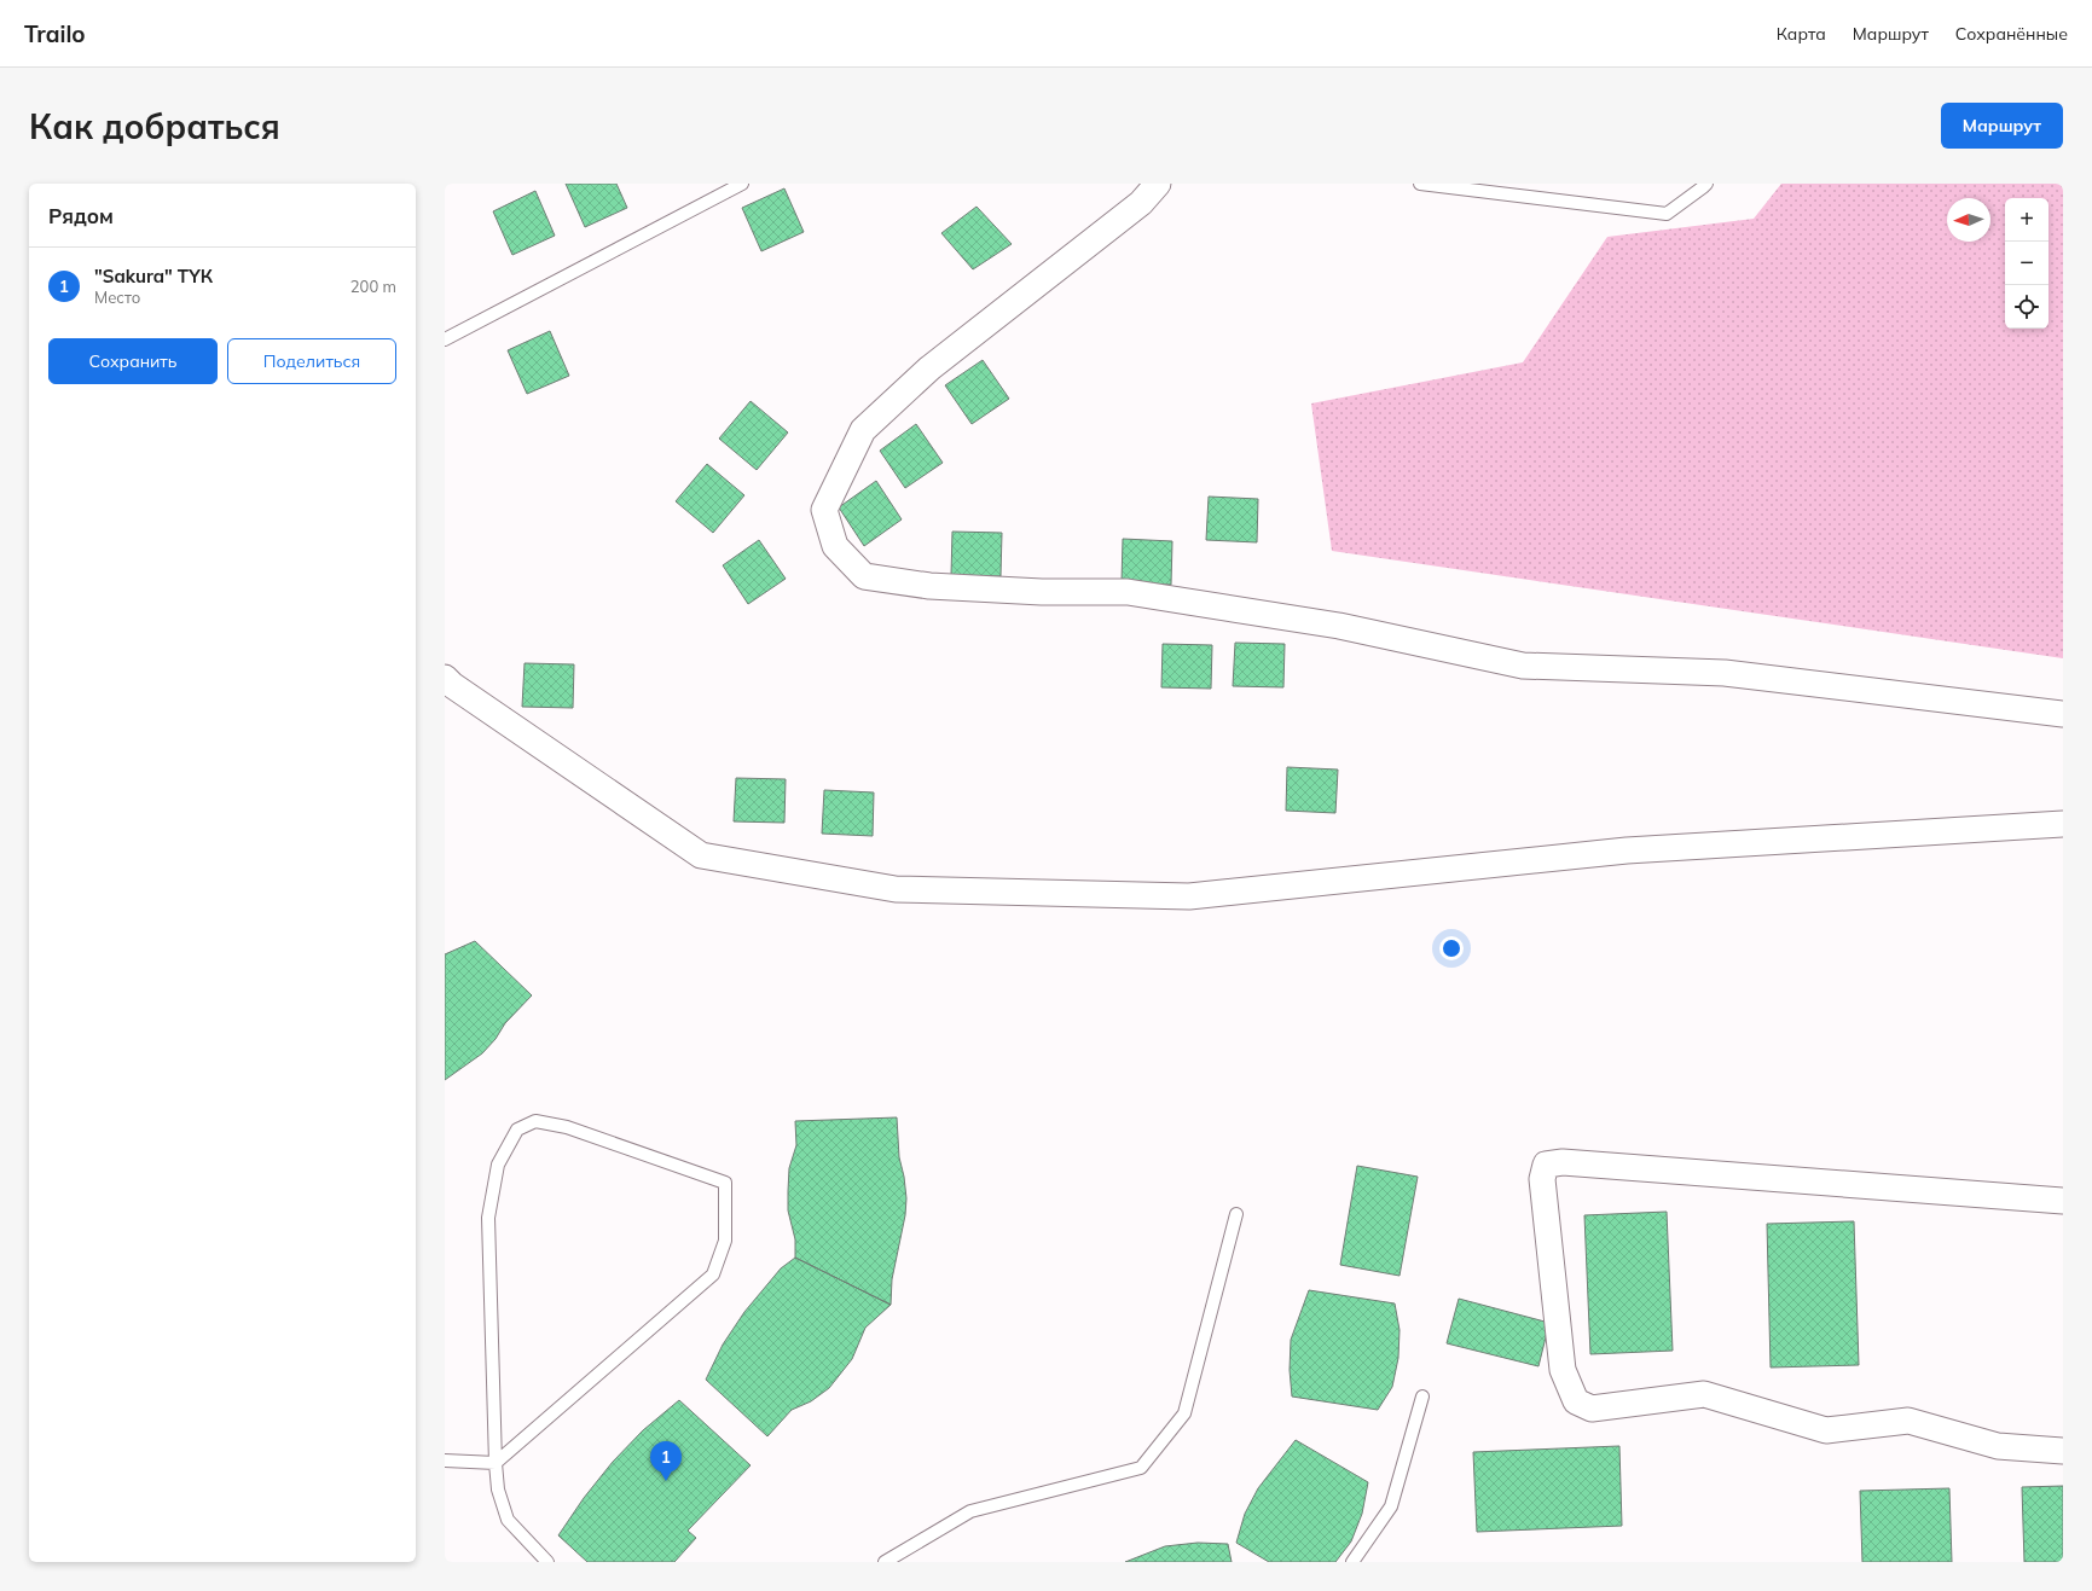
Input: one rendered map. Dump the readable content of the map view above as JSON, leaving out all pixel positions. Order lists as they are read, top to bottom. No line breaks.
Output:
{"north":"left","page":{"header":"Trailo","nav":["Карта","Маршрут","Сохранённые"],"buttons":["Маршрут",["Сохранить","Поделиться"]],"title":"Как добраться","heading":"Рядом","map_buttons":["+","−"],"list":[{"mark":"1","name":"\"Sakura\" ТҮК","note":"Место","value":"200 m"}],"pins":"1"}}
